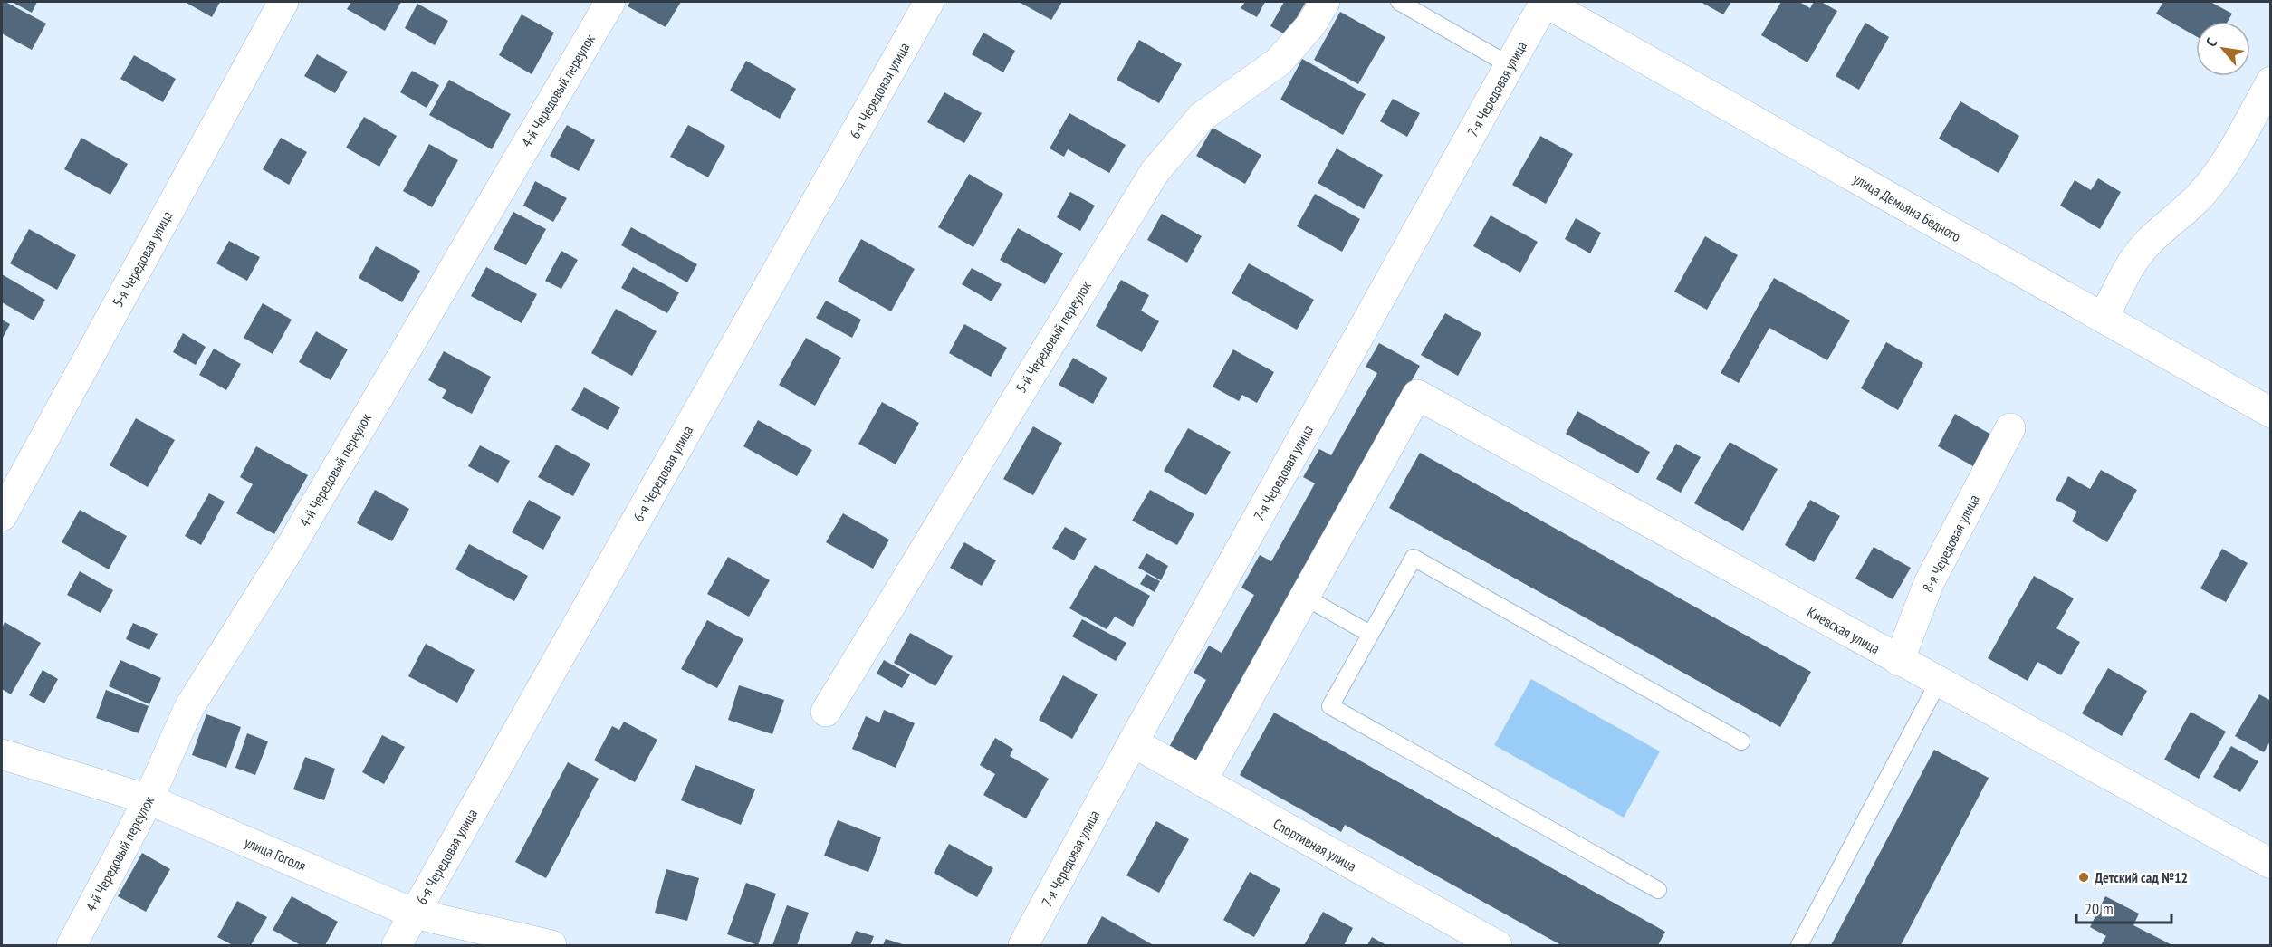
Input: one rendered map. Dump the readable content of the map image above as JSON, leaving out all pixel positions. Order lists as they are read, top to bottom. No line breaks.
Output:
{"streets":{"street":["7-я Чередовая улица","4-й Чередовый переулок","6-я Чередовая улица","улица Демьяна Бедного","5-я Чередовая улица","5-й Чередовый переулок","8-я Чередовая улица","Киевская улица","Спортивная улица","улица Гоголя"]},"crossings":[["7-я Чередовая улица","улица Демьяна Бедного"],["7-я Чередовая улица","Спортивная улица"],["4-й Чередовый переулок","улица Гоголя"],["6-я Чередовая улица","улица Гоголя"],["8-я Чередовая улица","Киевская улица"]],"places":["Детский сад №12"],"scale_bar":"20 m","north":"top left"}
